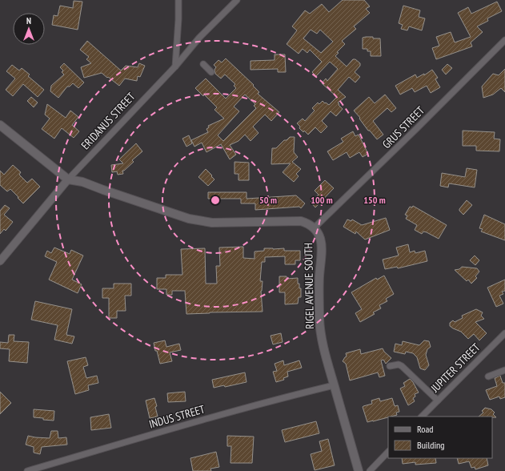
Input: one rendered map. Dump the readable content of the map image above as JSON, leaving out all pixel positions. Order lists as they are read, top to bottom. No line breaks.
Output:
{"streets":{"main road":["RIGEL AVENUE SOUTH"],"street":["ERIDANUS STREET","GRUS STREET","JUPITER STREET","INDUS STREET"]},"crossings":[["ERIDANUS STREET","RIGEL AVENUE SOUTH"],["GRUS STREET","RIGEL AVENUE SOUTH"],["RIGEL AVENUE SOUTH","INDUS STREET"]],"legend":["Road","Building"],"north":"top","rings":["50 m","100 m","150 m"]}
